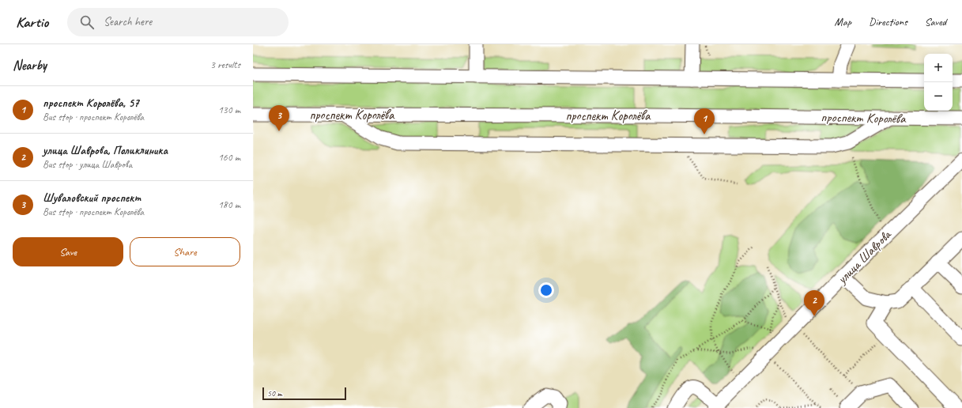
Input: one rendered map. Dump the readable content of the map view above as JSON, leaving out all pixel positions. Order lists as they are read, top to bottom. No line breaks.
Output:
{"streets":{"street":["проспект Королёва","улица Шаврова"]},"scale_bar":"50 m","page":{"header":"Kartio","search":"Search here","nav":["Map","Directions","Saved"],"heading":["Nearby","3 results"],"map_buttons":["+","−"],"list":[{"mark":"1","name":"проспект Королёва, 57","note":"Bus stop · проспект Королёва","value":"130 m"},{"mark":"2","name":"улица Шаврова, Поликлиника","note":"Bus stop · улица Шаврова","value":"160 m"},{"mark":"3","name":"Шуваловский проспект","note":"Bus stop · проспект Королёва","value":"180 m"}],"pins":["3","1","2"],"buttons":["Save","Share"],"scale":"50 m"}}
